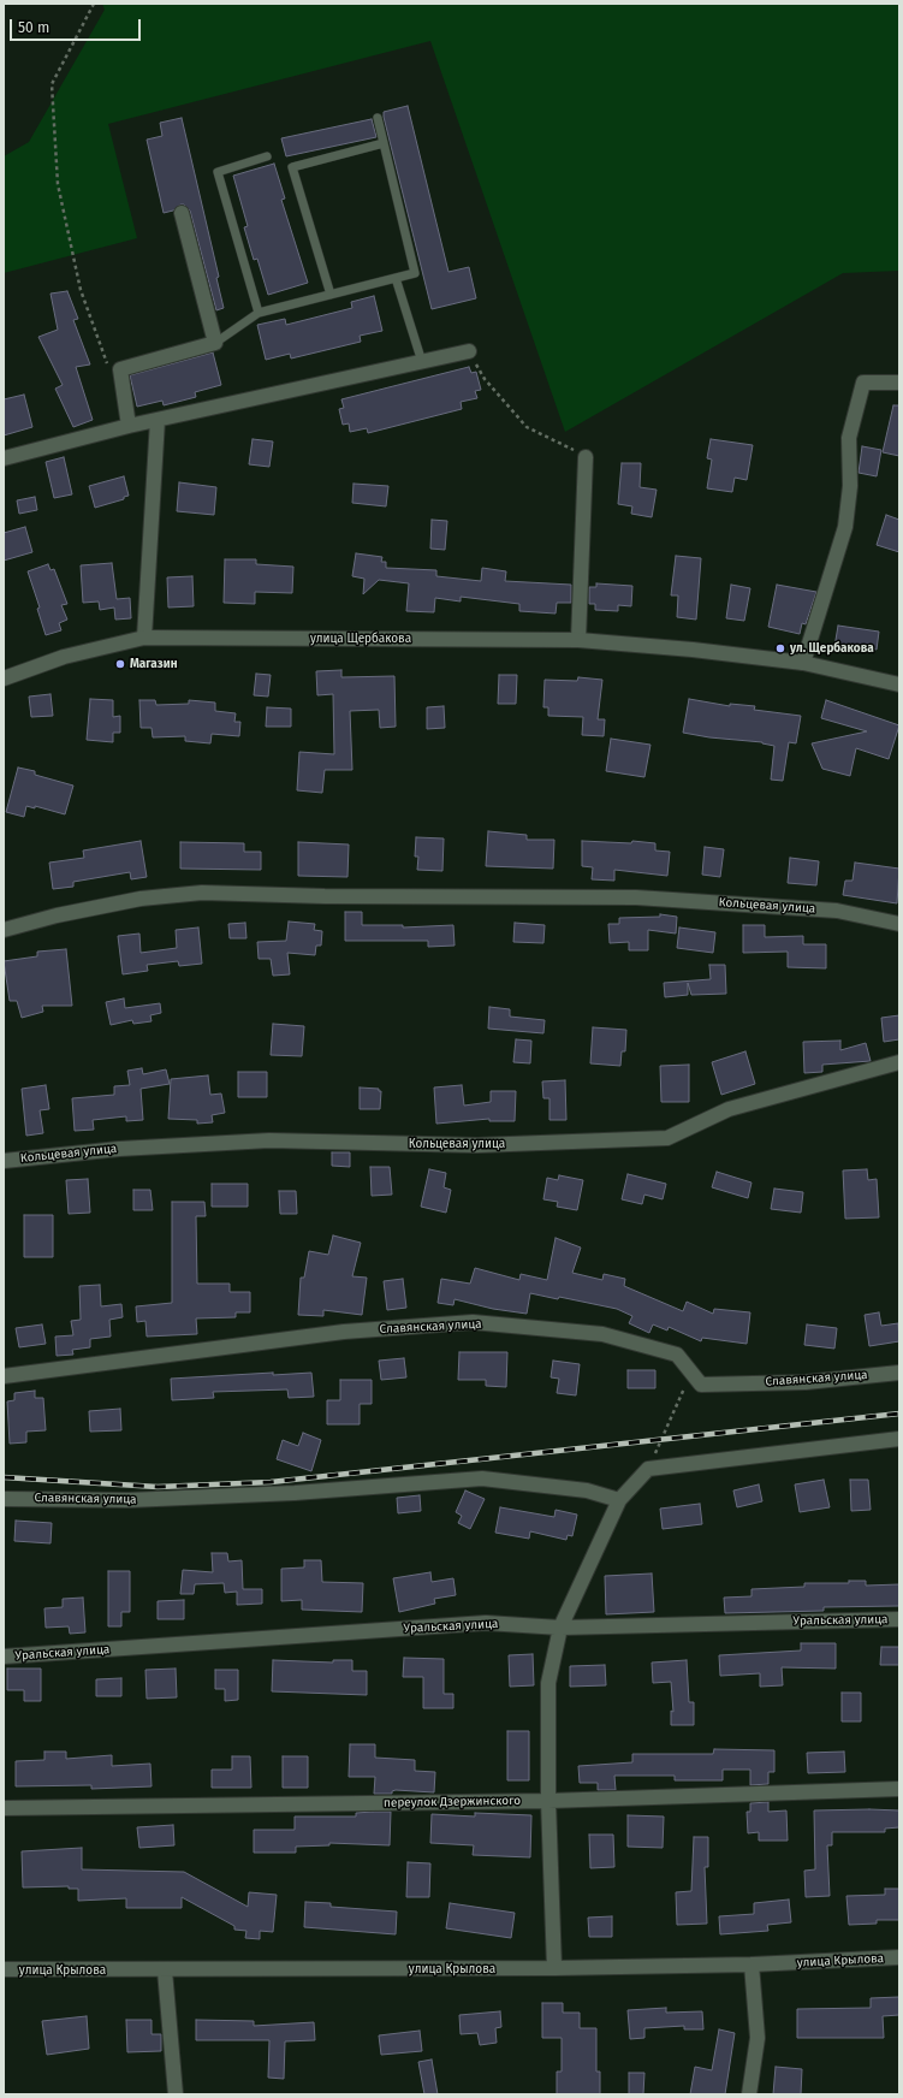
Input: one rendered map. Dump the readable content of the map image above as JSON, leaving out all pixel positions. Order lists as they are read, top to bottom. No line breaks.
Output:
{"streets":{"street":["улица Щербакова","Кольцевая улица","Славянская улица","Уральская улица","переулок Дзержинского","улица Крылова"]},"places":["ул. Щербакова","Магазин"],"scale_bar":"50 m"}
